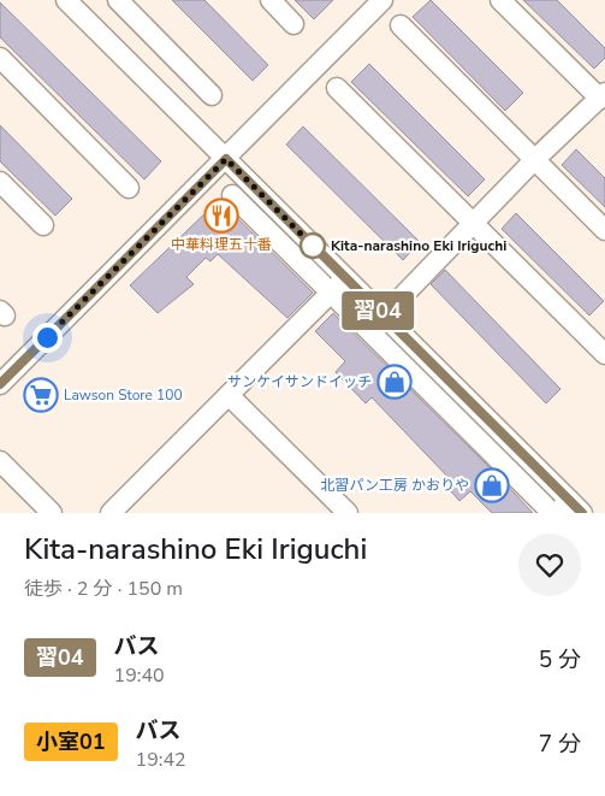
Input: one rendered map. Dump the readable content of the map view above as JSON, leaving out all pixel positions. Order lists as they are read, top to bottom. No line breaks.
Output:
{"places":{"restaurant":["中華料理五十番"],"other":["Kita-narashino Eki Iriguchi"],"shop":["サンケイサンドイッチ","北習パン工房 かおりや"],"supermarket":["Lawson Store 100"]},"lines":["bus line 習04"],"page":{"on_map":"習04","heading":["Kita-narashino Eki Iriguchi","徒歩 · 2 分 · 150 m"],"list":[{"mark":"習04","name":"バス","note":"19:40","value":"5 分"},{"mark":"小室01","name":"バス","note":"19:42","value":"7 分"}]}}
